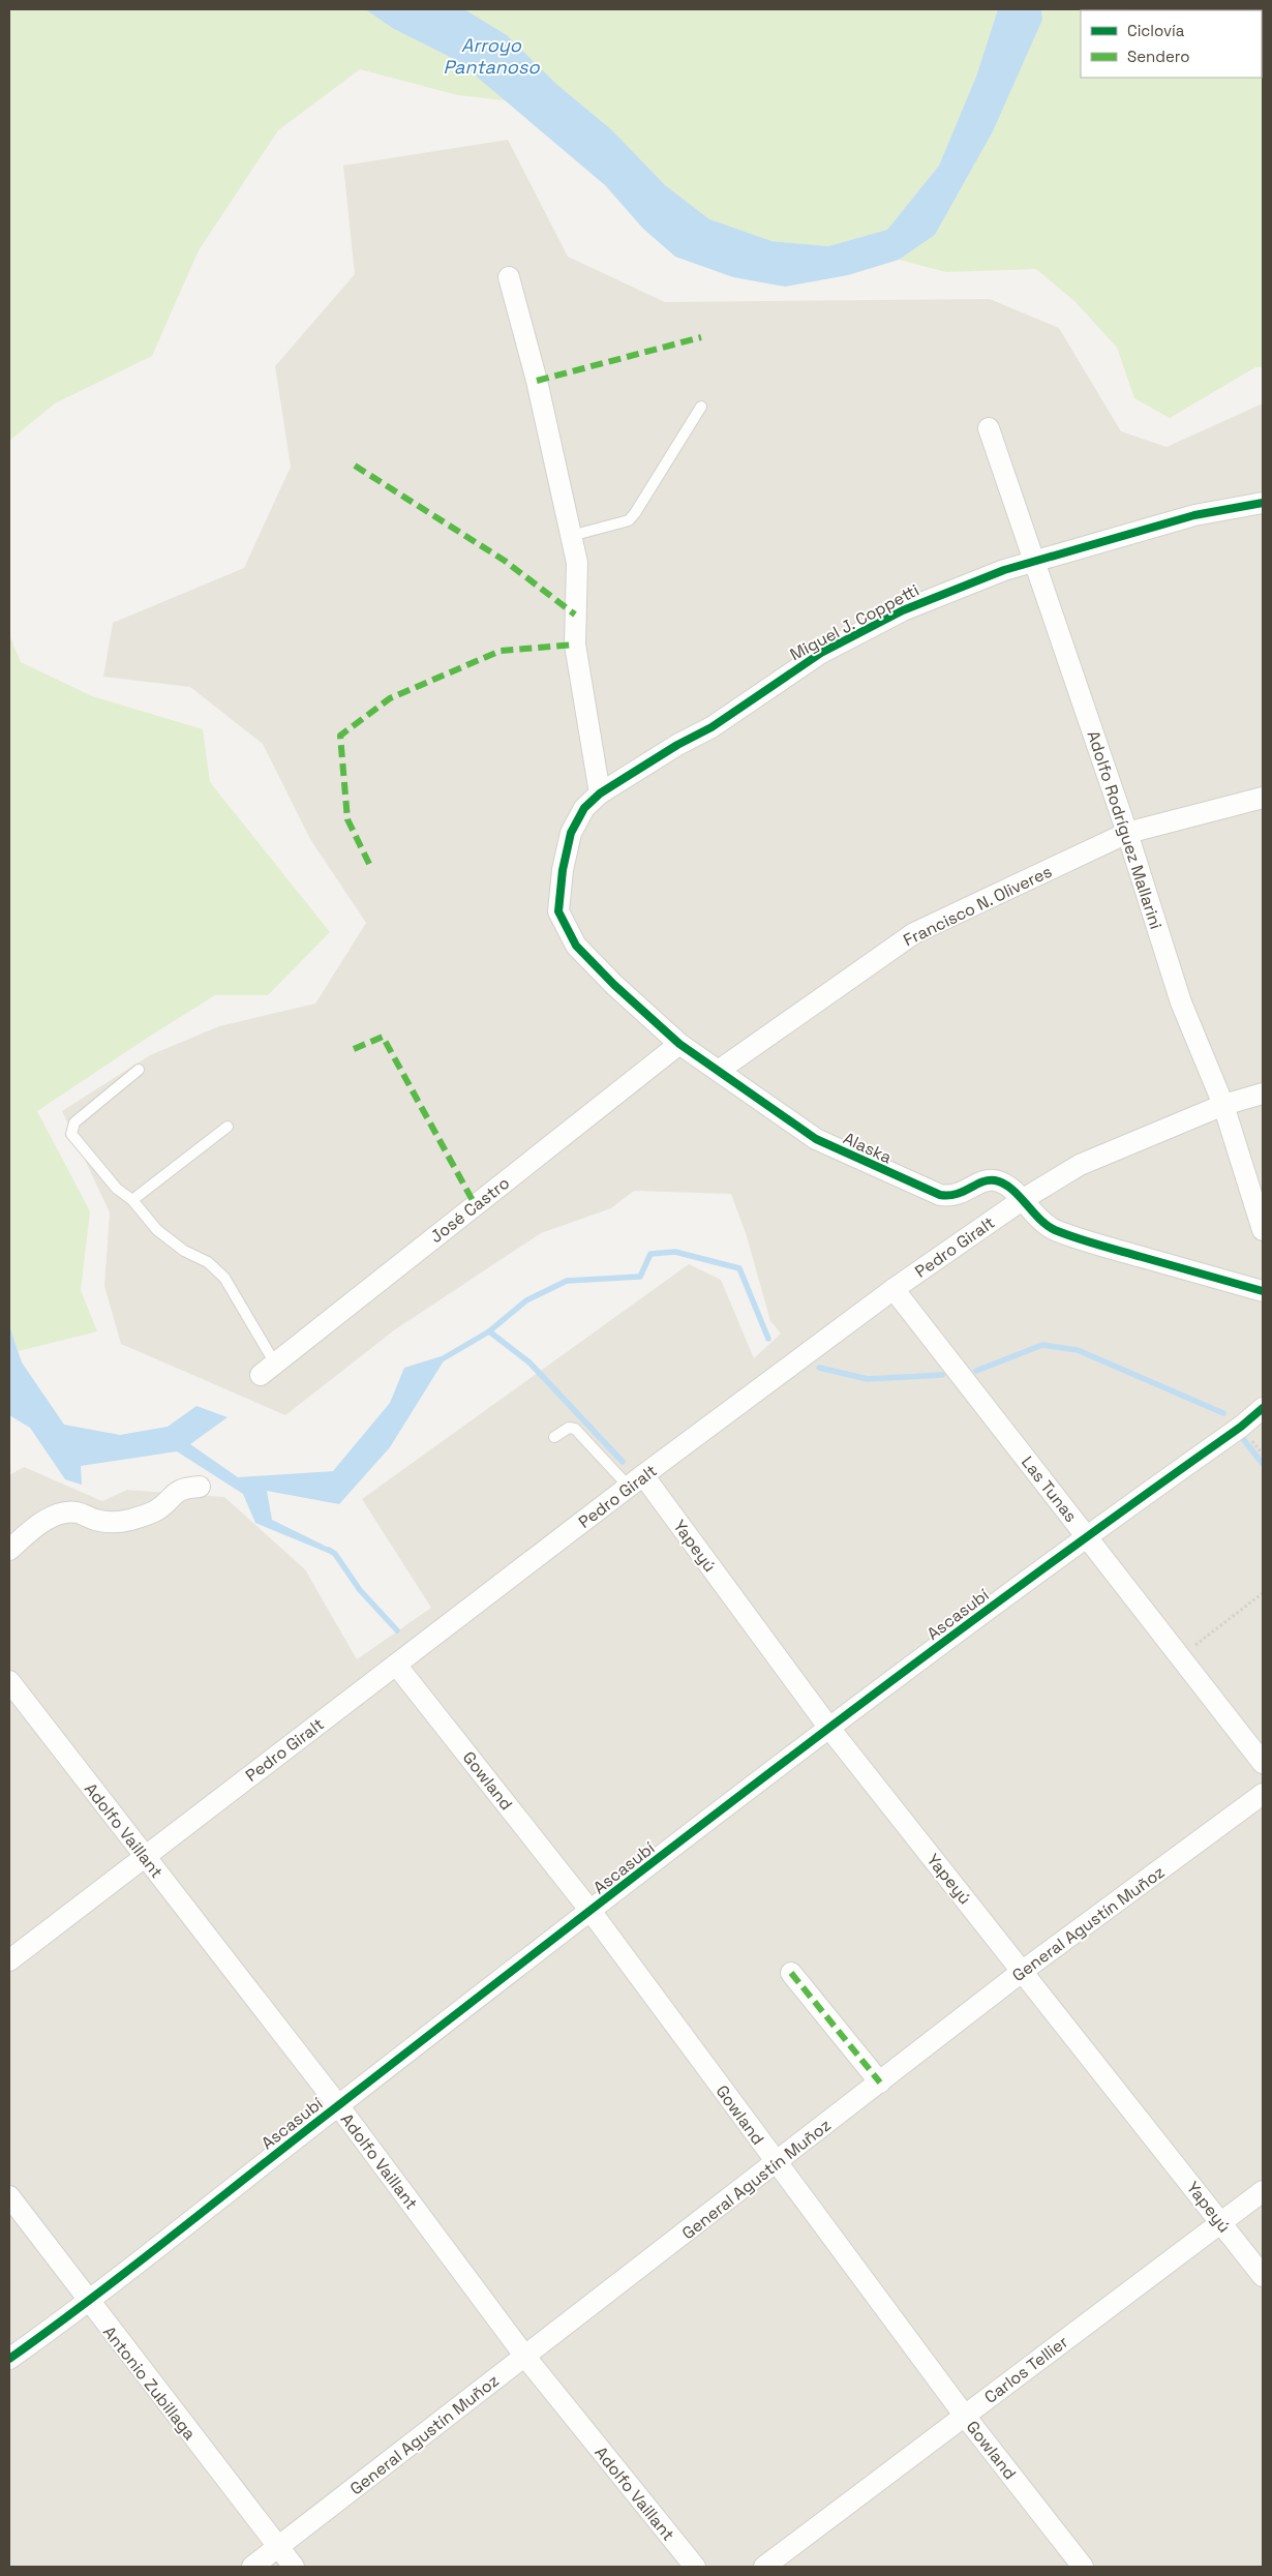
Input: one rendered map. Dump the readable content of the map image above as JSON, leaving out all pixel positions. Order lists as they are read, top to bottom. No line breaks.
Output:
{"streets":{"street":["Miguel J. Coppetti","Adolfo Rodríguez Mallarini","Francisco N. Oliveres","Alaska","José Castro","Pedro Giralt","Las Tunas","Yapeyú","Ascasubí","Gowland","Adolfo Vaillant","General Agustín Muñoz","Carlos Tellier","Antonio Zubillaga"]},"crossings":[["Miguel J. Coppetti","Adolfo Rodríguez Mallarini"],["Miguel J. Coppetti","Alaska"],["Adolfo Rodríguez Mallarini","Francisco N. Oliveres"],["Adolfo Rodríguez Mallarini","Pedro Giralt"],["Francisco N. Oliveres","Alaska"],["Alaska","José Castro"],["Alaska","Pedro Giralt"],["Pedro Giralt","Las Tunas"],["Pedro Giralt","Yapeyú"],["Pedro Giralt","Gowland"],["Pedro Giralt","Adolfo Vaillant"],["Las Tunas","Ascasubí"],["Yapeyú","Ascasubí"],["Yapeyú","General Agustín Muñoz"],["Yapeyú","Carlos Tellier"],["Ascasubí","Gowland"],["Ascasubí","Adolfo Vaillant"],["Ascasubí","Antonio Zubillaga"],["Gowland","General Agustín Muñoz"],["Gowland","Carlos Tellier"],["Adolfo Vaillant","General Agustín Muñoz"],["General Agustín Muñoz","Antonio Zubillaga"]],"water":["Arroyo Pantanoso"],"legend":["Ciclovía","Sendero"]}
